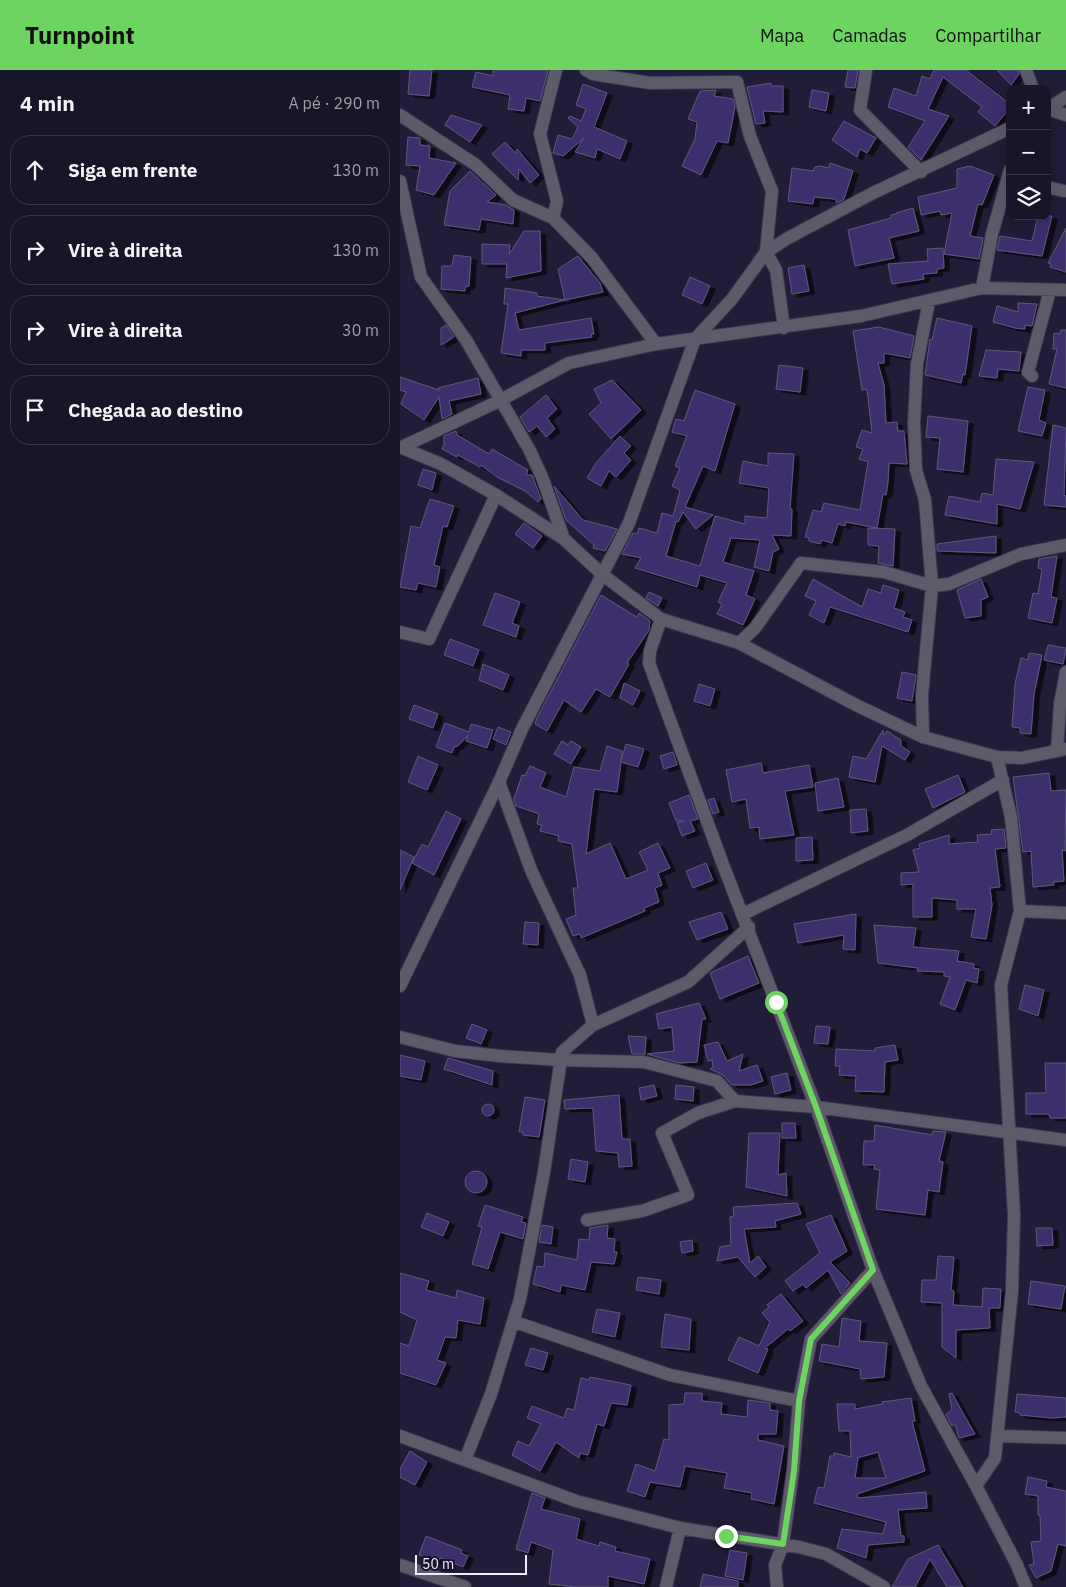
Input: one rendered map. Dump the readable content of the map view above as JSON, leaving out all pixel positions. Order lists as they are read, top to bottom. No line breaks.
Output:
{"scale_bar":"50 m","page":{"header":"Turnpoint","nav":["Mapa","Camadas","Compartilhar"],"heading":["4 min","A pé · 290 m"],"map_buttons":["+","−"],"list":[["Siga em frente","130 m"],["Vire à direita","130 m"],["Vire à direita","30 m"],"Chegada ao destino"],"scale":"50 m"}}
